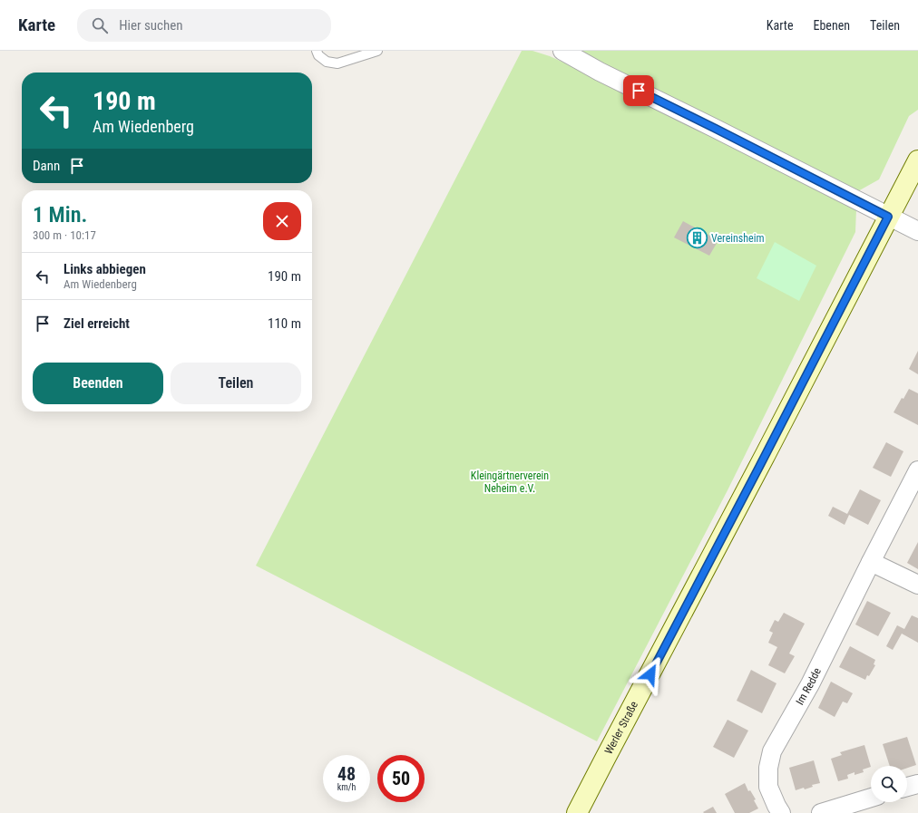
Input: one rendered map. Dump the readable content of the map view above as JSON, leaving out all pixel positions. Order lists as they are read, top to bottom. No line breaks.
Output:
{"streets":{"main road":["Werler Straße"],"street":["Im Redde"]},"parks":["Kleingärtnerverein Neheim e.V."],"places":{"building":["Vereinsheim"]},"page":{"header":"Karte","search":"Hier suchen","nav":["Karte","Ebenen","Teilen"],"turn":["190 m","Am Wiedenberg"],"then":"Dann","heading":["1 Min.","300 m · 10:17"],"list":[{"name":"Links abbiegen","note":"Am Wiedenberg","value":"190 m"},{"name":"Ziel erreicht","value":"110 m"}],"buttons":["Beenden","Teilen"],"speed":"48 km/h","limit":"50"}}
